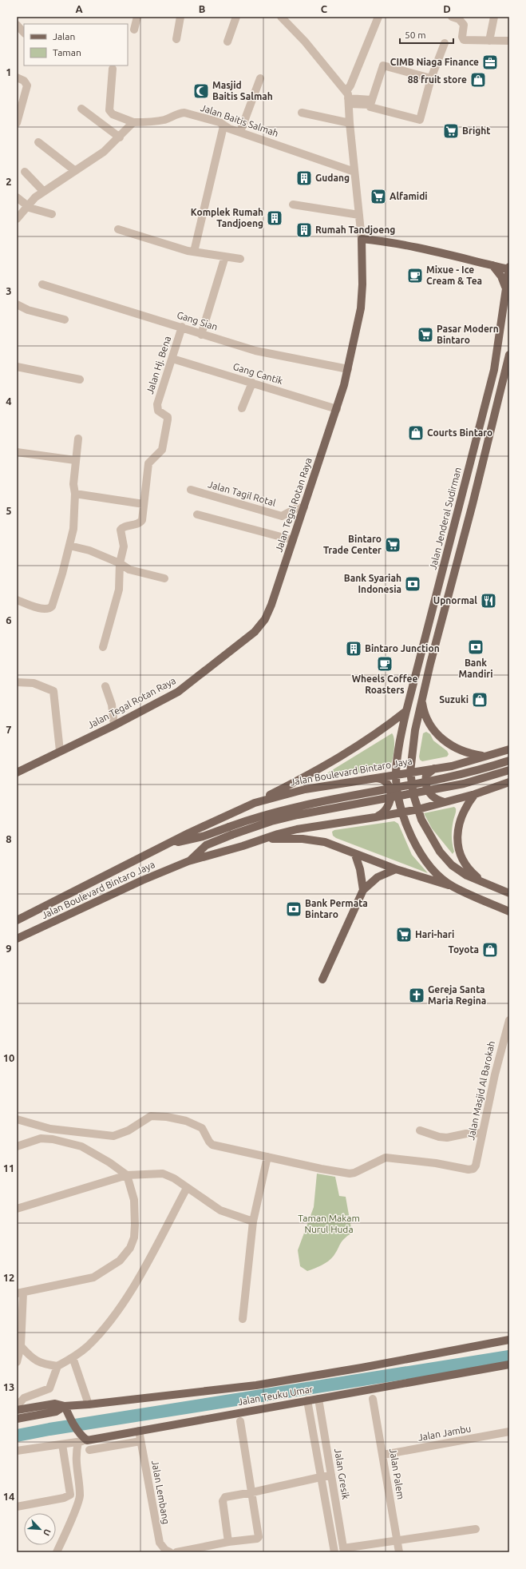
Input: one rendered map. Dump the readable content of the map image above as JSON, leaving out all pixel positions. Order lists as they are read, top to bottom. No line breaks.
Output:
{"streets":{"main road":["Jalan Tegal Rotan Raya","Jalan Jenderal Sudirman","Jalan Boulevard Bintaro Jaya","Jalan Teuku Umar"],"street":["Jalan Baitis Salmah","Gang Sian","Jalan Hj. Bena","Gang Cantik","Jalan Tagil Rotal","Jalan Masjid Al Barokah","Jalan Jambu","Jalan Gresik","Jalan Palem","Jalan Lembang"]},"crossings":[["Gang Sian","Jalan Hj. Bena"],["Gang Sian","Jalan Tegal Rotan Raya"],["Jalan Hj. Bena","Gang Cantik"],["Gang Cantik","Jalan Tegal Rotan Raya"],["Jalan Tagil Rotal","Jalan Tegal Rotan Raya"],["Jalan Jenderal Sudirman","Jalan Boulevard Bintaro Jaya"],["Jalan Teuku Umar","Jalan Gresik"],["Jalan Teuku Umar","Jalan Lembang"],["Jalan Jambu","Jalan Palem"]],"parks":["Taman Makam Nurul Huda"],"places":{"office":["CIMB Niaga Finance"],"shop":["88 fruit store","Courts Bintaro","Suzuki","Toyota"],"mosque":["Masjid Baitis Salmah"],"supermarket":["Bright","Alfamidi","Pasar Modern Bintaro","Bintaro Trade Center","Hari-hari"],"building":["Gudang","Komplek Rumah Tandjoeng","Rumah Tandjoeng","Bintaro Junction"],"cafe":["Mixue - Ice Cream & Tea","Wheels Coffee Roasters"],"bank":["Bank Syariah Indonesia","Bank Mandiri","Bank Permata Bintaro"],"restaurant":["Upnormal"],"church":["Gereja Santa Maria Regina"]},"legend":["Jalan","Taman"],"scale_bar":"50 m","north":"bottom right","grid":{"columns":["A","B","C","D"],"rows":["1","2","3","4","5","6","7","8","9","10","11","12","13","14"]}}
